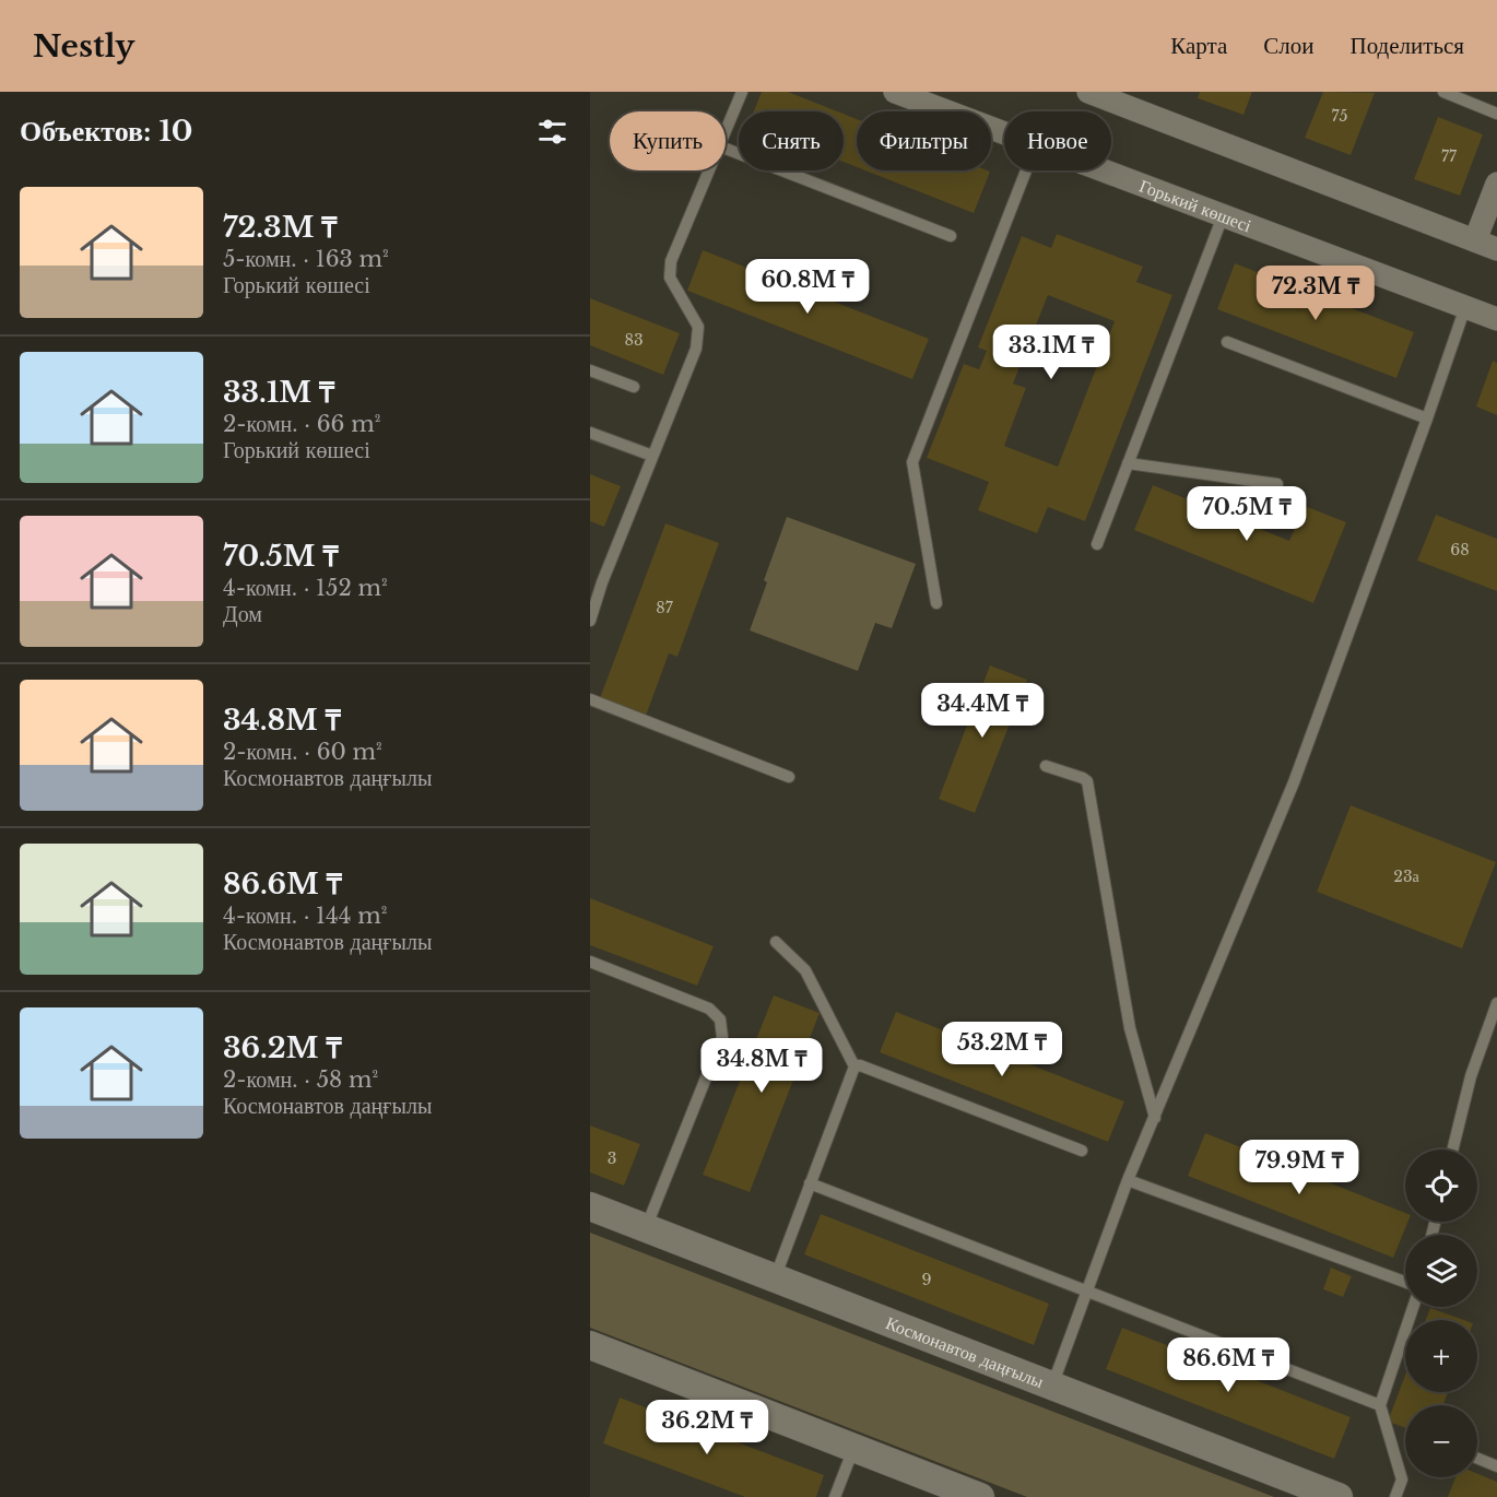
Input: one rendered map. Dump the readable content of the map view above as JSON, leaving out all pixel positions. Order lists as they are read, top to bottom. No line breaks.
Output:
{"streets":{"street":["Горький көшесі","Космонавтов даңғылы"]},"house_numbers":["75","77","83","68","87","23а","3","9"],"page":{"header":"Nestly","nav":["Карта","Слои","Поделиться"],"heading":"Объектов: 10","chip":["Купить","Снять","Фильтры","Новое"],"list":[{"name":"72.3M ₸","note":"5-комн. · 163 m² · Горький көшесі"},{"name":"33.1M ₸","note":"2-комн. · 66 m² · Горький көшесі"},{"name":"70.5M ₸","note":"4-комн. · 152 m² · Дом"},{"name":"34.8M ₸","note":"2-комн. · 60 m² · Космонавтов даңғылы"},{"name":"86.6M ₸","note":"4-комн. · 144 m² · Космонавтов даңғылы"},{"name":"36.2M ₸","note":"2-комн. · 58 m² · Космонавтов даңғылы"}],"price":["60.8M ₸","72.3M ₸","33.1M ₸","70.5M ₸","34.4M ₸","53.2M ₸","34.8M ₸","79.9M ₸","86.6M ₸","36.2M ₸"],"map_buttons":["+","−"]}}
